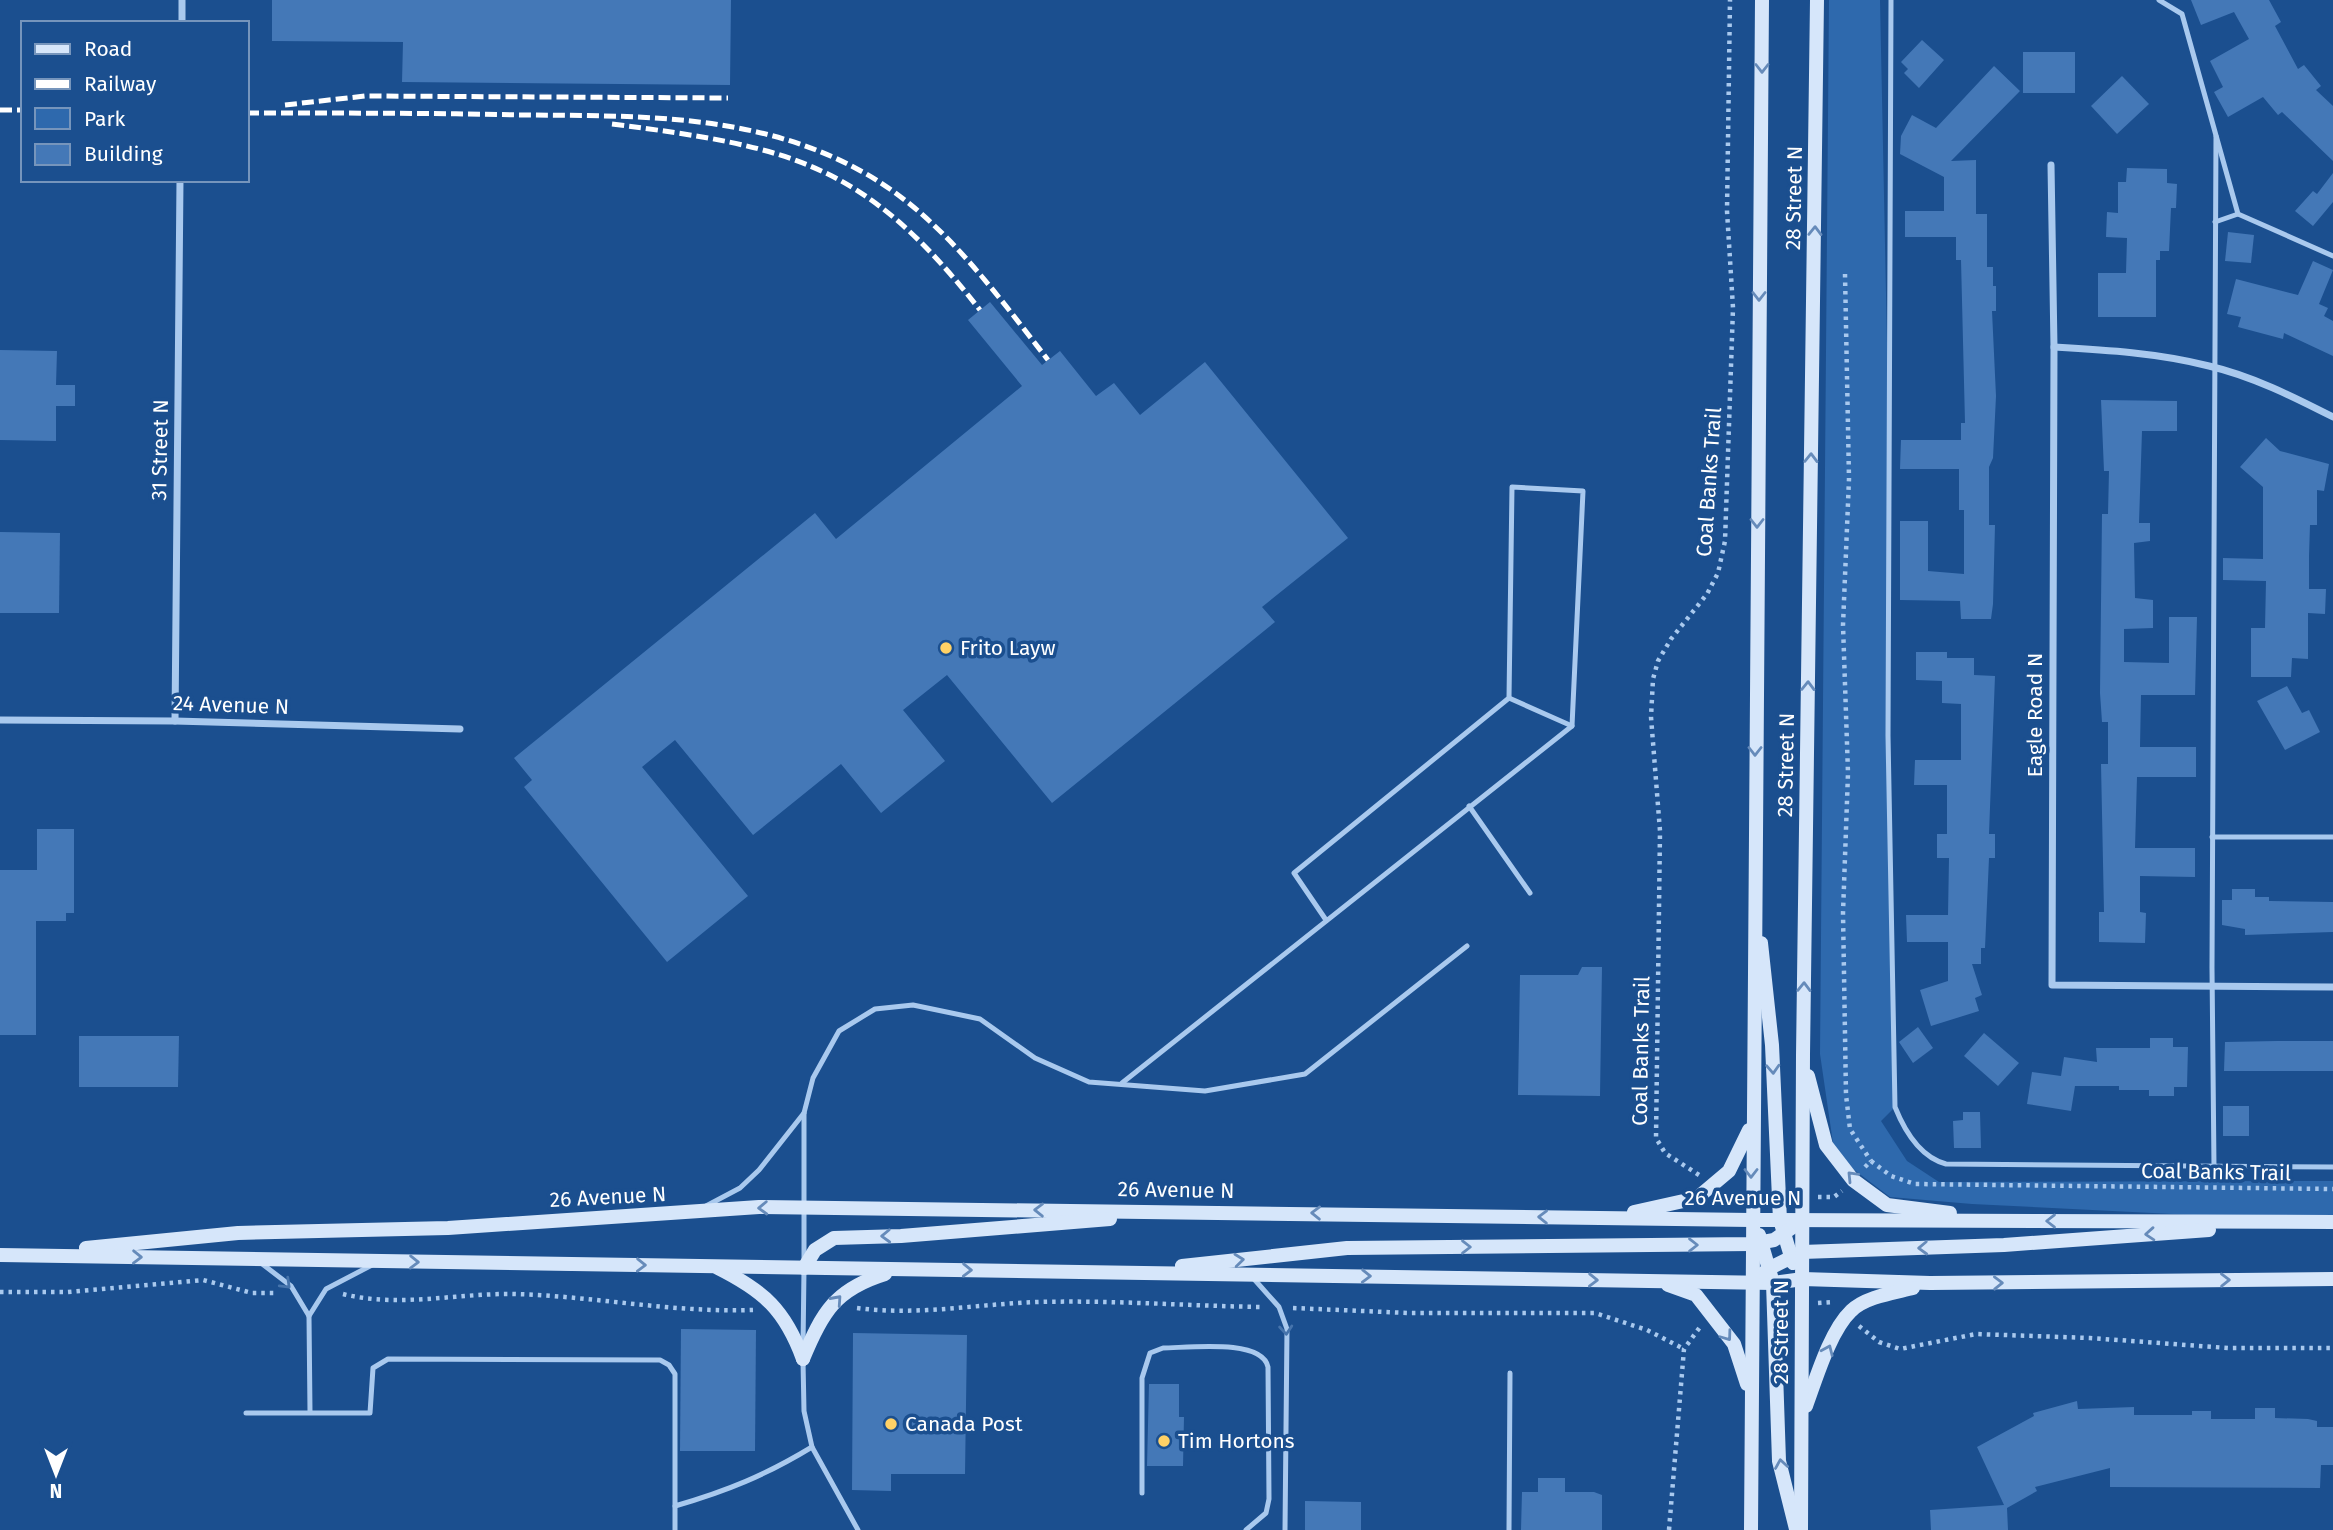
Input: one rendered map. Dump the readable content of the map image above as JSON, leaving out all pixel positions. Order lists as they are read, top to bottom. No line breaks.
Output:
{"streets":{"main road":["28 Street N","26 Avenue N"],"street":["31 Street N","24 Avenue N","Eagle Road N"],"path":["Coal Banks Trail"]},"crossings":[["28 Street N","26 Avenue N"],["31 Street N","24 Avenue N"]],"places":["Frito Layw","Canada Post","Tim Hortons"],"legend":["Road","Railway","Park","Building"],"north":"bottom"}
